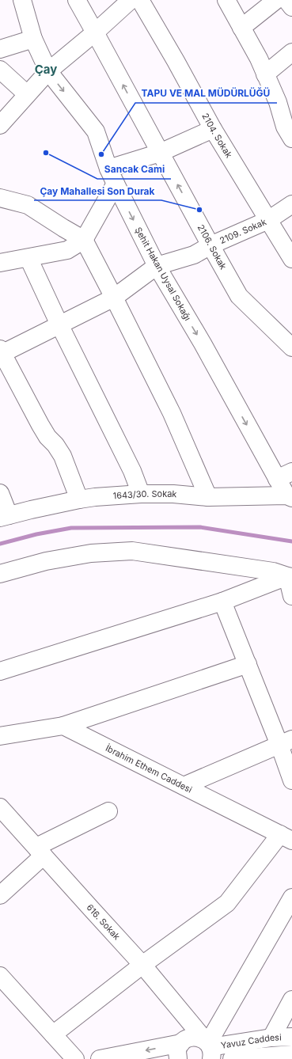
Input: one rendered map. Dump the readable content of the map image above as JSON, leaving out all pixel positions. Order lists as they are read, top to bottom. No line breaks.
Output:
{"streets":{"street":["2104. Sokak","2109. Sokak","2106. Sokak","Şehit Hakan Uysal Sokağı","1643/30. Sokak","İbrahim Ethem Caddesi","616. Sokak","Yavuz Caddesi"]},"crossings":[["2104. Sokak","2109. Sokak"],["2109. Sokak","2106. Sokak"],["2109. Sokak","Şehit Hakan Uysal Sokağı"],["Şehit Hakan Uysal Sokağı","1643/30. Sokak"],["616. Sokak","Yavuz Caddesi"]],"districts":["Çay"],"places":["Sancak Cami","TAPU VE MAL MÜDÜRLÜĞÜ","Çay Mahallesi Son Durak"]}
